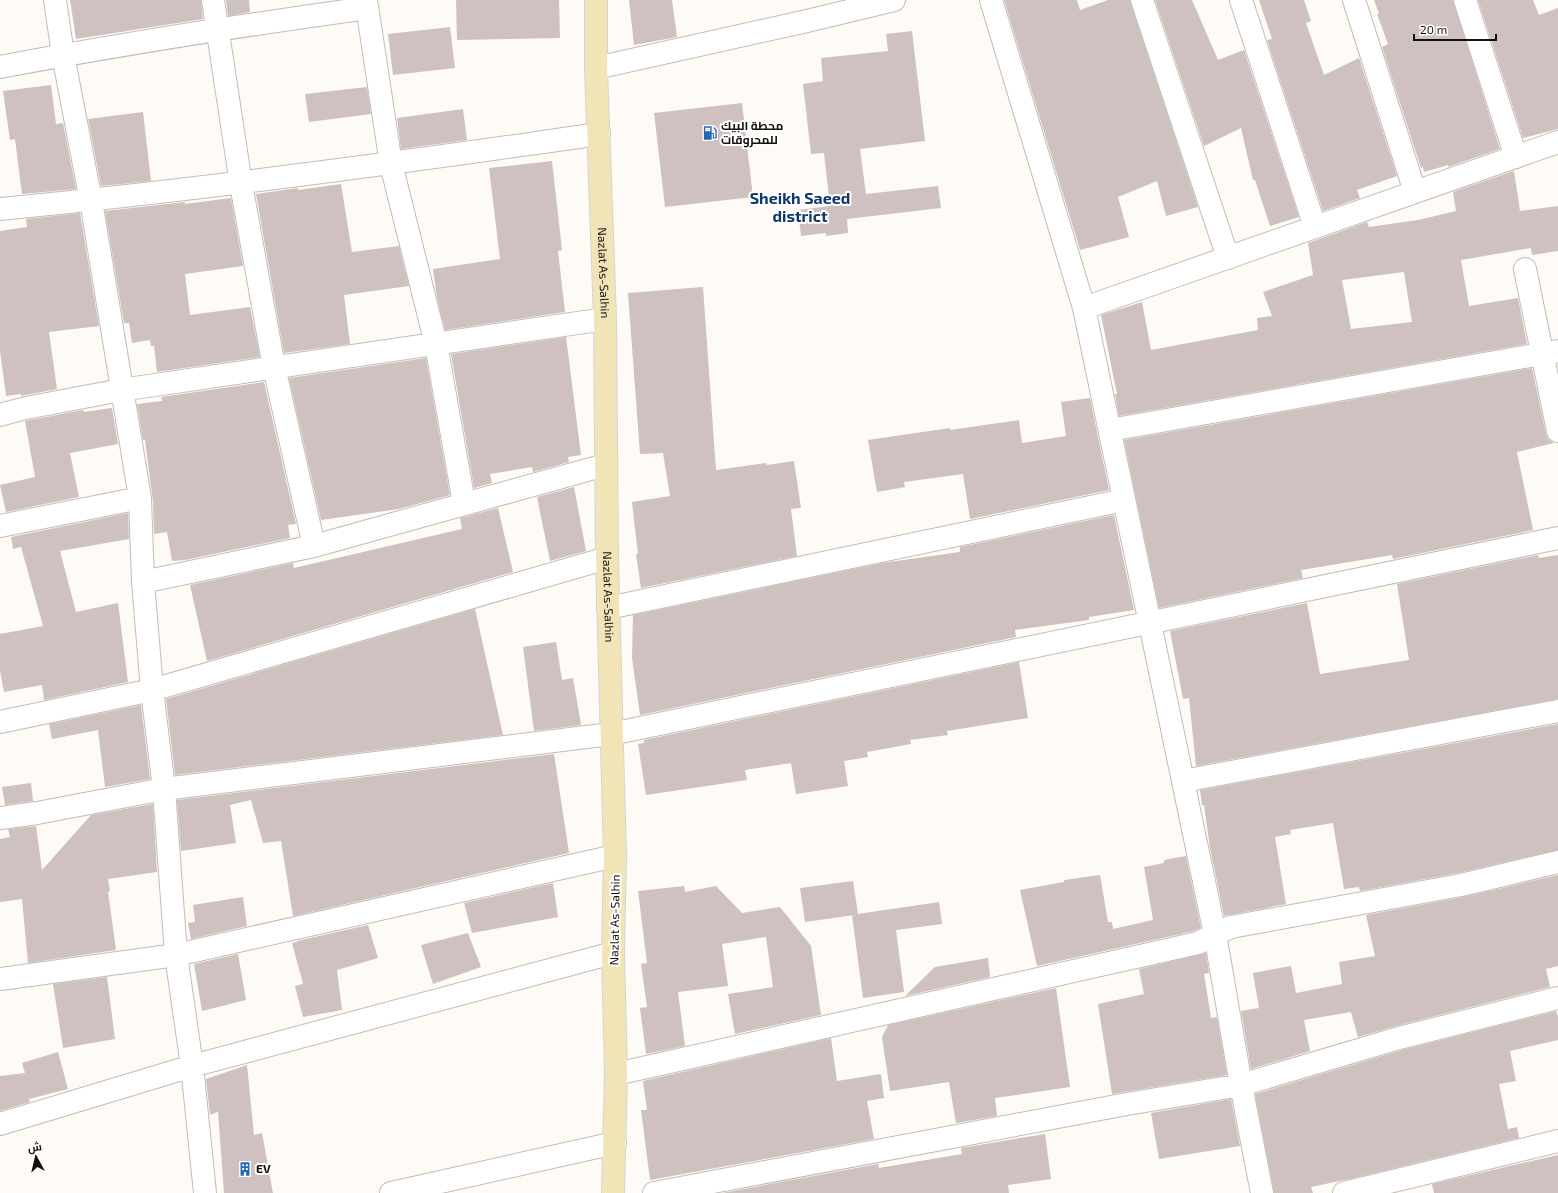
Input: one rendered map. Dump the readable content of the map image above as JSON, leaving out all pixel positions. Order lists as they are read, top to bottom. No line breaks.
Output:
{"streets":{"main road":["Nazlat As-Salhin"]},"districts":["Sheikh Saeed district"],"places":{"fuel station":["محطة البيك للمحروقات"],"building":["EV"]},"scale_bar":"20 m","north":"top"}
